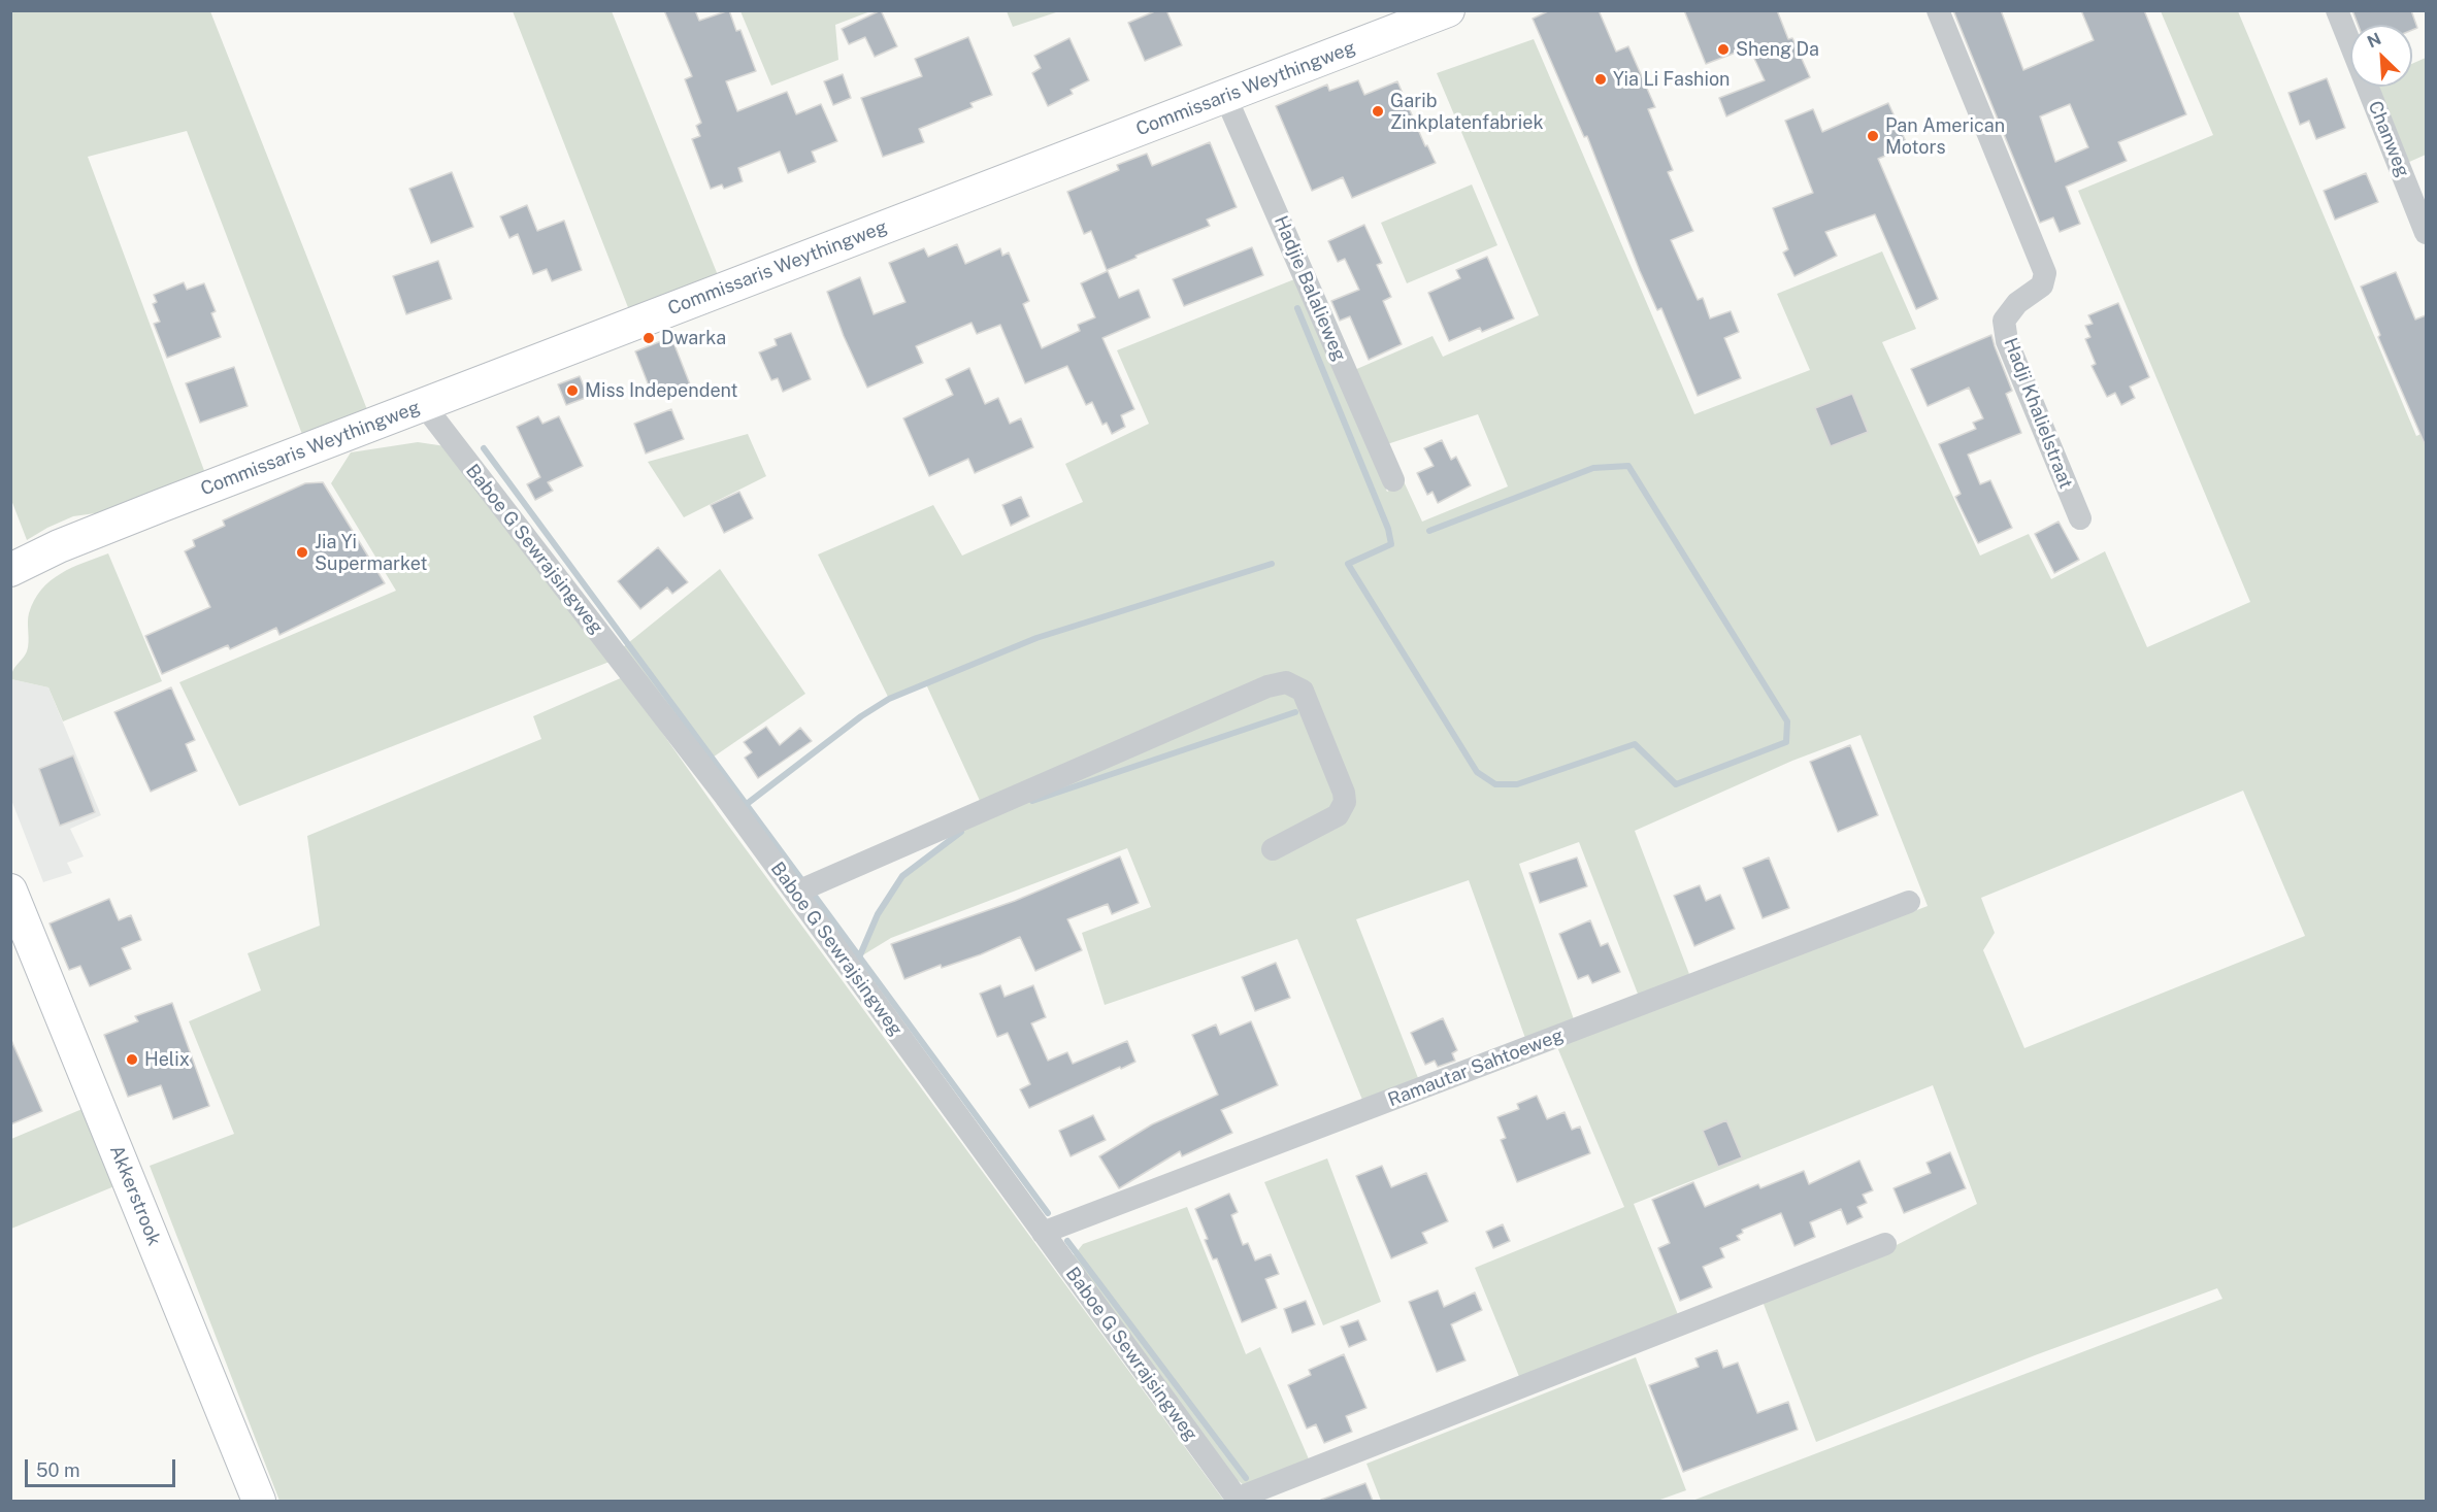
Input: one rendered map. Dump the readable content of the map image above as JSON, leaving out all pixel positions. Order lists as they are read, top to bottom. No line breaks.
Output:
{"streets":{"main road":["Commissaris Weythingweg","Akkerstrook"],"street":["Chanweg","Hadjie Balalieweg","Hadji Khalielstraat","Baboe G Sewrajsingweg","Ramautar Sahtoeweg"]},"crossings":[["Commissaris Weythingweg","Hadjie Balalieweg"],["Commissaris Weythingweg","Baboe G Sewrajsingweg"],["Baboe G Sewrajsingweg","Ramautar Sahtoeweg"]],"places":["Sheng Da","Yia Li Fashion","Garib Zinkplatenfabriek","Pan American Motors","Dwarka","Miss Independent","Jia Yi Supermarket","Helix"],"scale_bar":"50 m","north":"top left"}
